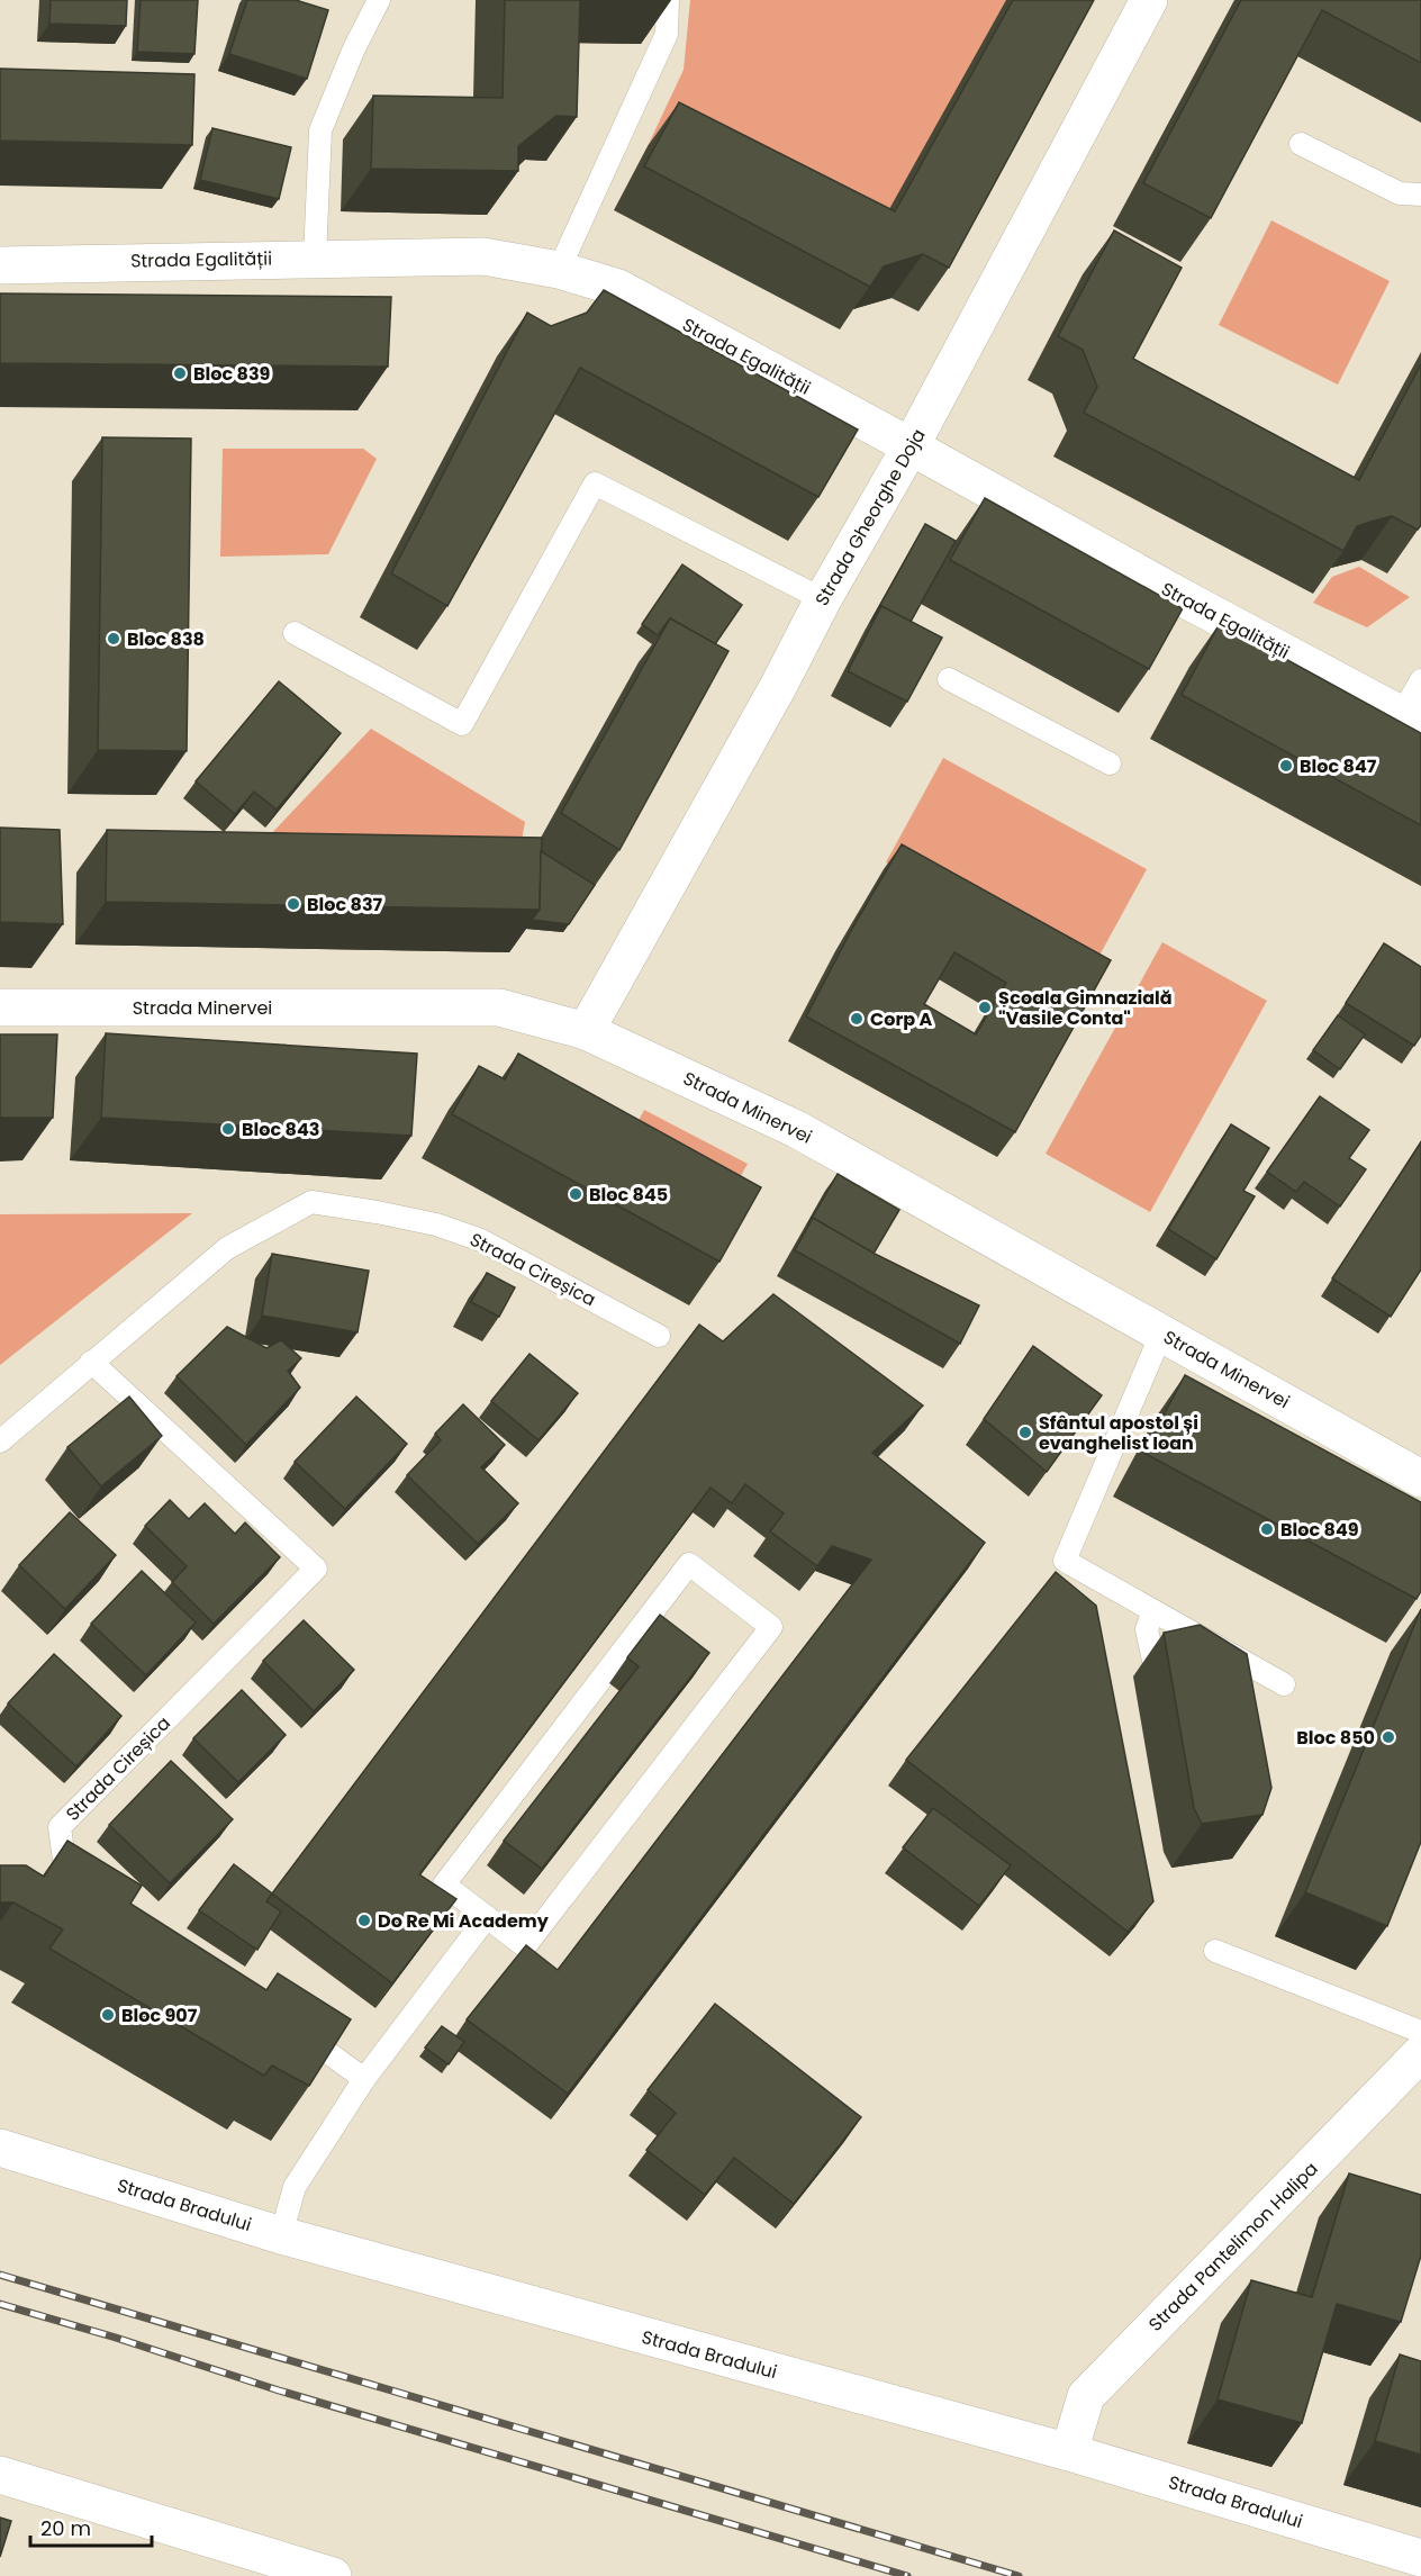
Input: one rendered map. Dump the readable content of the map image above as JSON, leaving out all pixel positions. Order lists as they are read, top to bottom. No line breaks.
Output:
{"streets":{"street":["Strada Egalității","Strada Gheorghe Doja","Strada Minervei","Strada Bradului","Strada Pantelimon Halipa"],"lane":["Strada Cireșica"]},"crossings":[["Strada Egalității","Strada Gheorghe Doja"],["Strada Gheorghe Doja","Strada Minervei"],["Strada Bradului","Strada Pantelimon Halipa"]],"places":["Bloc 839","Bloc 838","Bloc 847","Bloc 837","Școala Gimnazială \"Vasile Conta\"","Corp A","Bloc 843","Bloc 845","Sfântul apostol și evanghelist Ioan","Bloc 849","Bloc 850","Do Re Mi Academy","Bloc 907"],"scale_bar":"20 m"}
